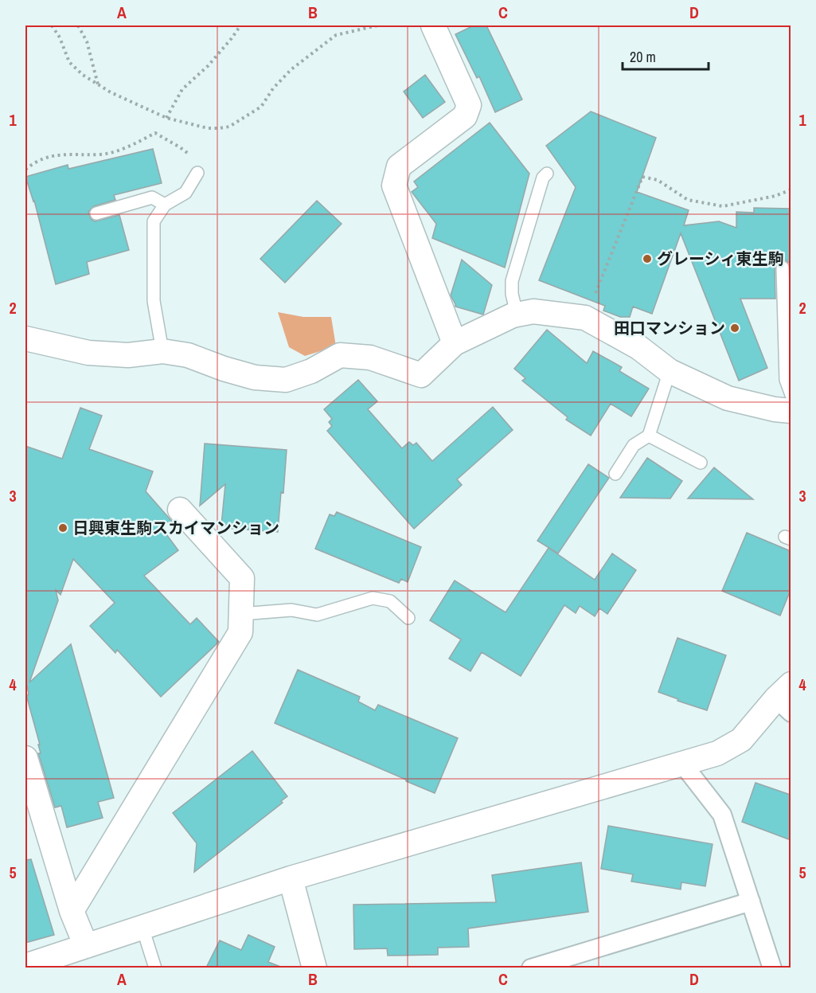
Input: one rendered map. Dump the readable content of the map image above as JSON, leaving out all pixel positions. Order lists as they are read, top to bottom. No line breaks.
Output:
{"places":["グレーシィ東生駒","田口マンション","日興東生駒スカイマンション"],"scale_bar":"20 m","grid":{"columns":["A","B","C","D"],"rows":["1","2","3","4","5"]}}
